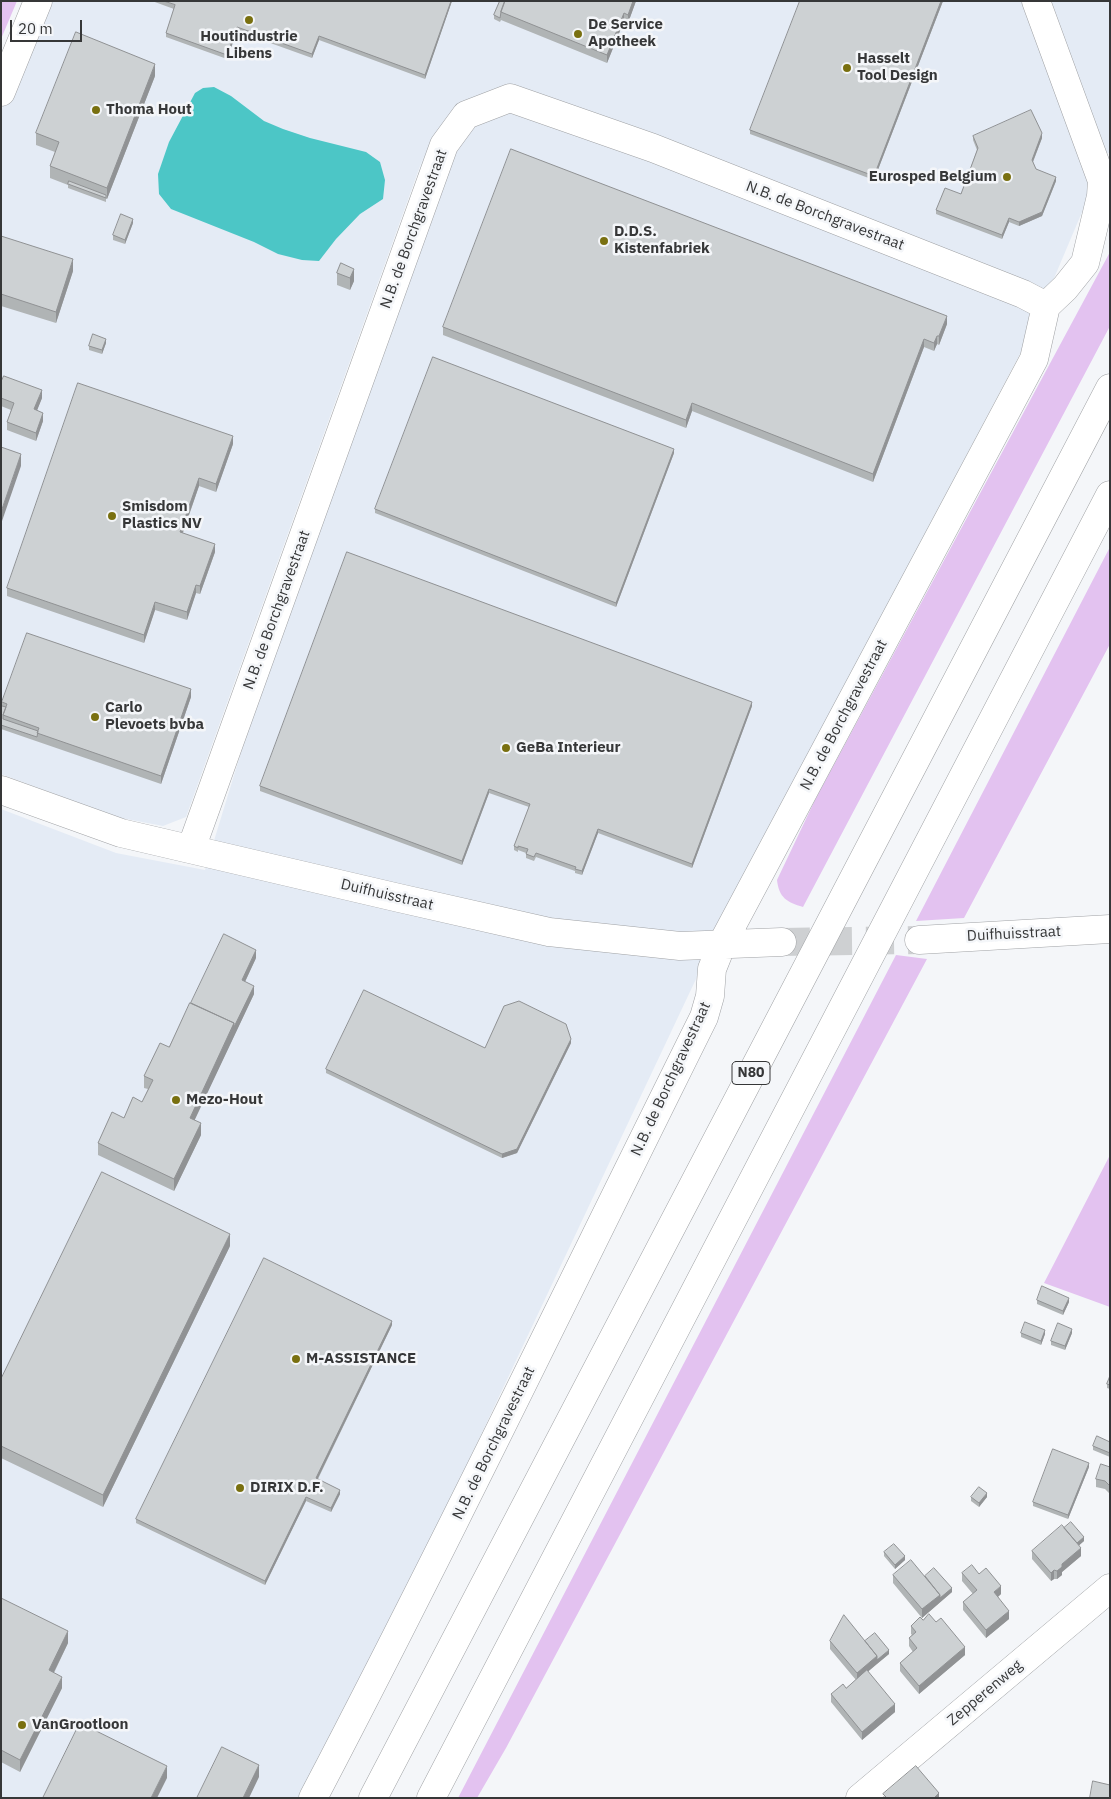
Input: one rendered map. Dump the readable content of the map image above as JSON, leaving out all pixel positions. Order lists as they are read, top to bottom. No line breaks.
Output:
{"streets":{"main road":["N.B. de Borchgravestraat","Duifhuisstraat","N80","Zepperenweg"]},"crossings":[["N.B. de Borchgravestraat","Duifhuisstraat"]],"places":["Houtindustrie Libens","De Service Apotheek","Hasselt Tool Design","Thoma Hout","Eurosped Belgium","D.D.S. Kistenfabriek","Smisdom Plastics NV","Carlo Plevoets bvba","GeBa Interieur","Mezo-Hout","M-ASSISTANCE","DIRIX D.F.","VanGrootloon"],"scale_bar":"20 m"}
